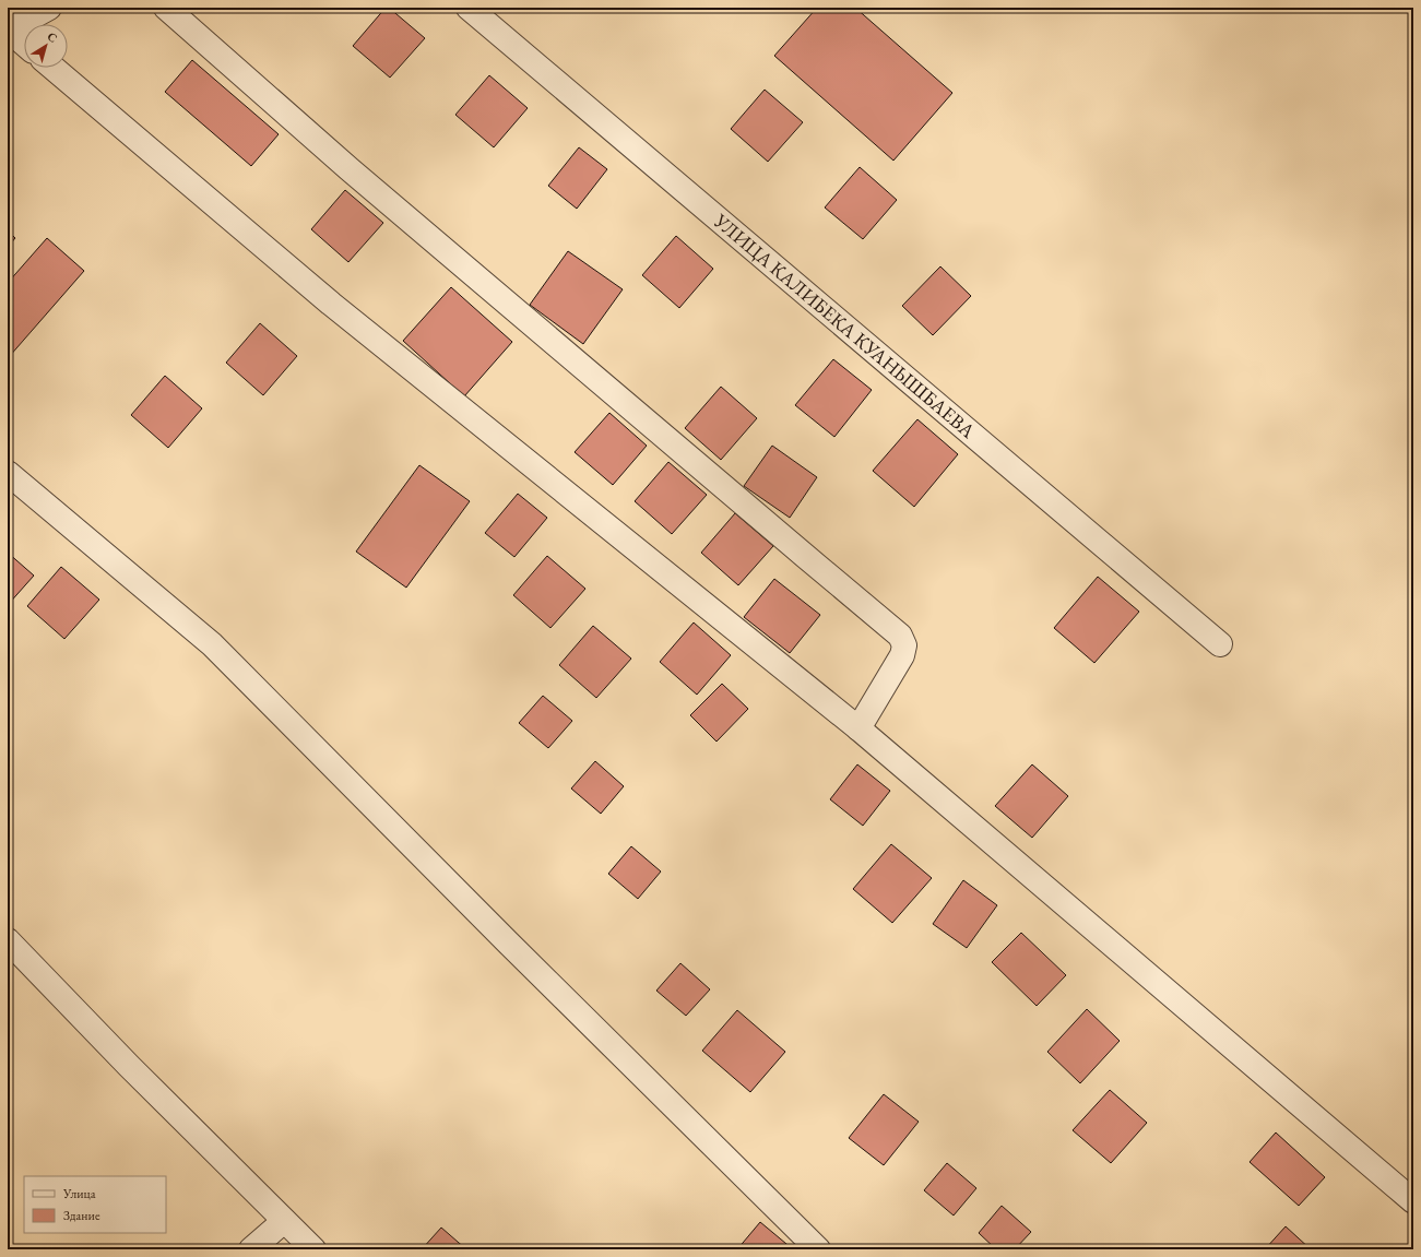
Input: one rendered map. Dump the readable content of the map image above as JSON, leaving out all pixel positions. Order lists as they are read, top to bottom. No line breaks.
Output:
{"streets":{"street":["УЛИЦА КАЛИБЕКА КУАНЫШБАЕВА"]},"legend":["Улица","Здание"],"north":"top right"}
